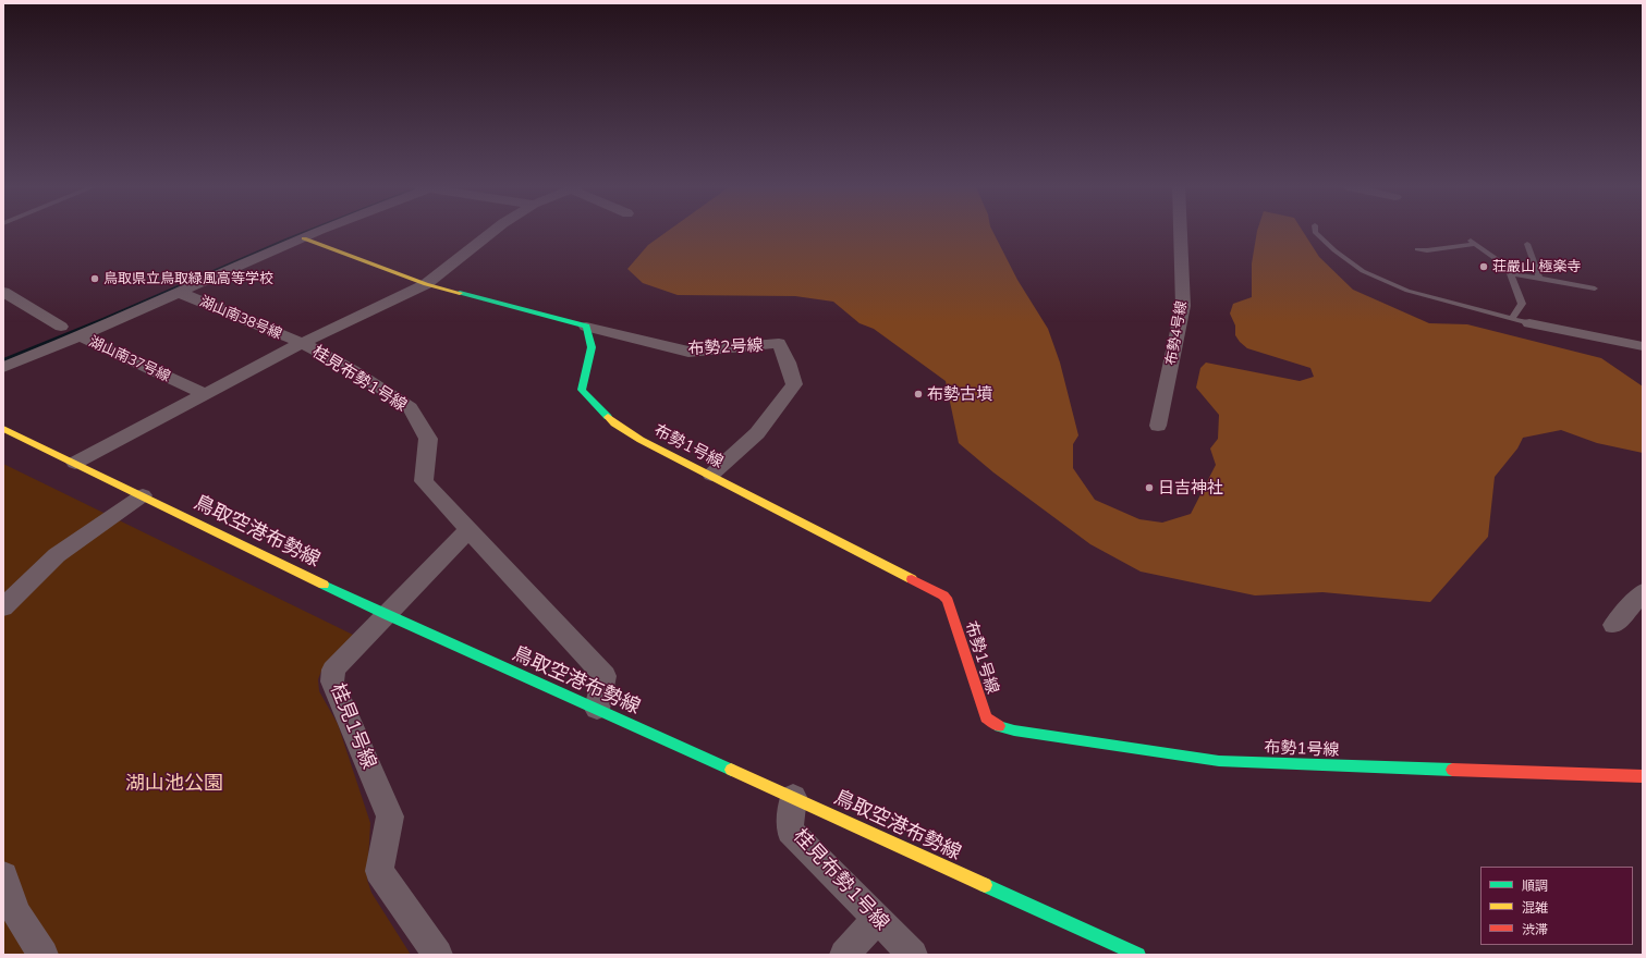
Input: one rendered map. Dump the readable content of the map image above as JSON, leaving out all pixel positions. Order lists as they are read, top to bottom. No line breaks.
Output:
{"streets":{"street":["湖山南38号線","布勢4号線","布勢2号線","湖山南37号線","桂見布勢1号線","布勢1号線","鳥取空港布勢線","桂見1号線"]},"crossings":[["湖山南38号線","湖山南37号線"],["湖山南38号線","桂見布勢1号線"],["布勢2号線","布勢1号線"],["桂見布勢1号線","鳥取空港布勢線"],["桂見布勢1号線","桂見1号線"],["鳥取空港布勢線","桂見1号線"]],"parks":["湖山池公園"],"places":["荘嚴山 極楽寺","鳥取県立鳥取緑風高等学校","布勢古墳","日吉神社"],"legend":["順調","混雑","渋滞"]}
